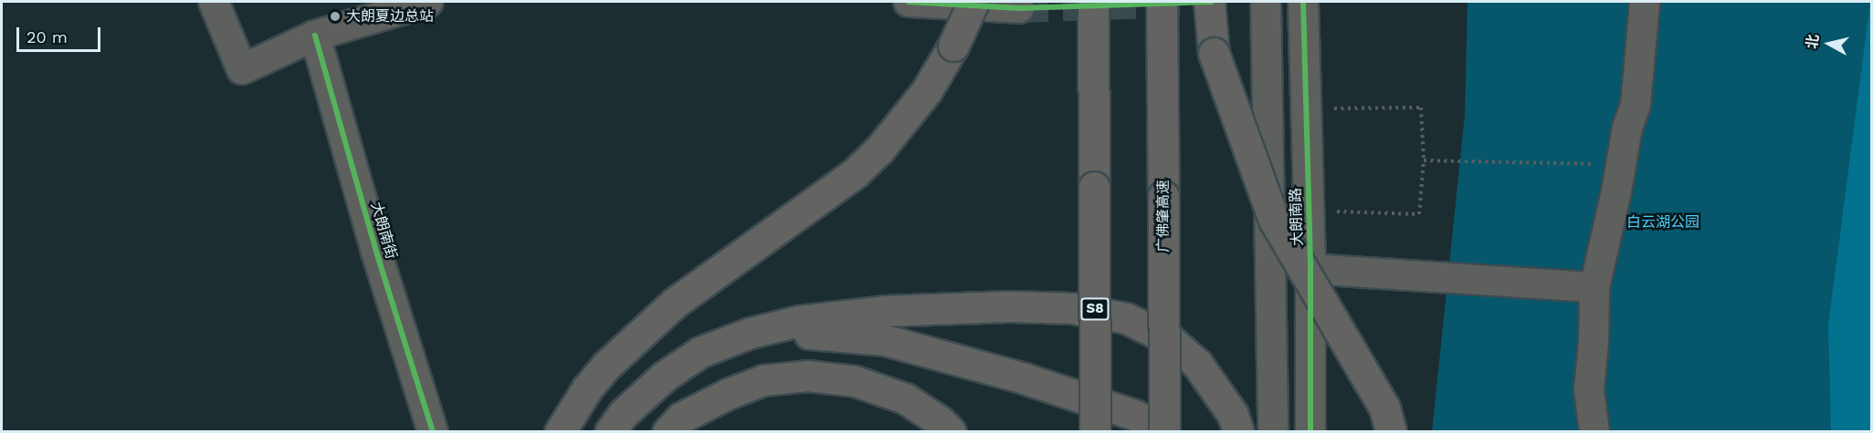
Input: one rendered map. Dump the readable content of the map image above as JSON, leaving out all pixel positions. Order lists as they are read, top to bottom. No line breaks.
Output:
{"streets":{"highway":["广佛肇高速","S8"],"street":["大朗南路","大朗南街"]},"parks":["白云湖公园"],"places":["大朗夏边总站"],"scale_bar":"20 m","north":"left"}
